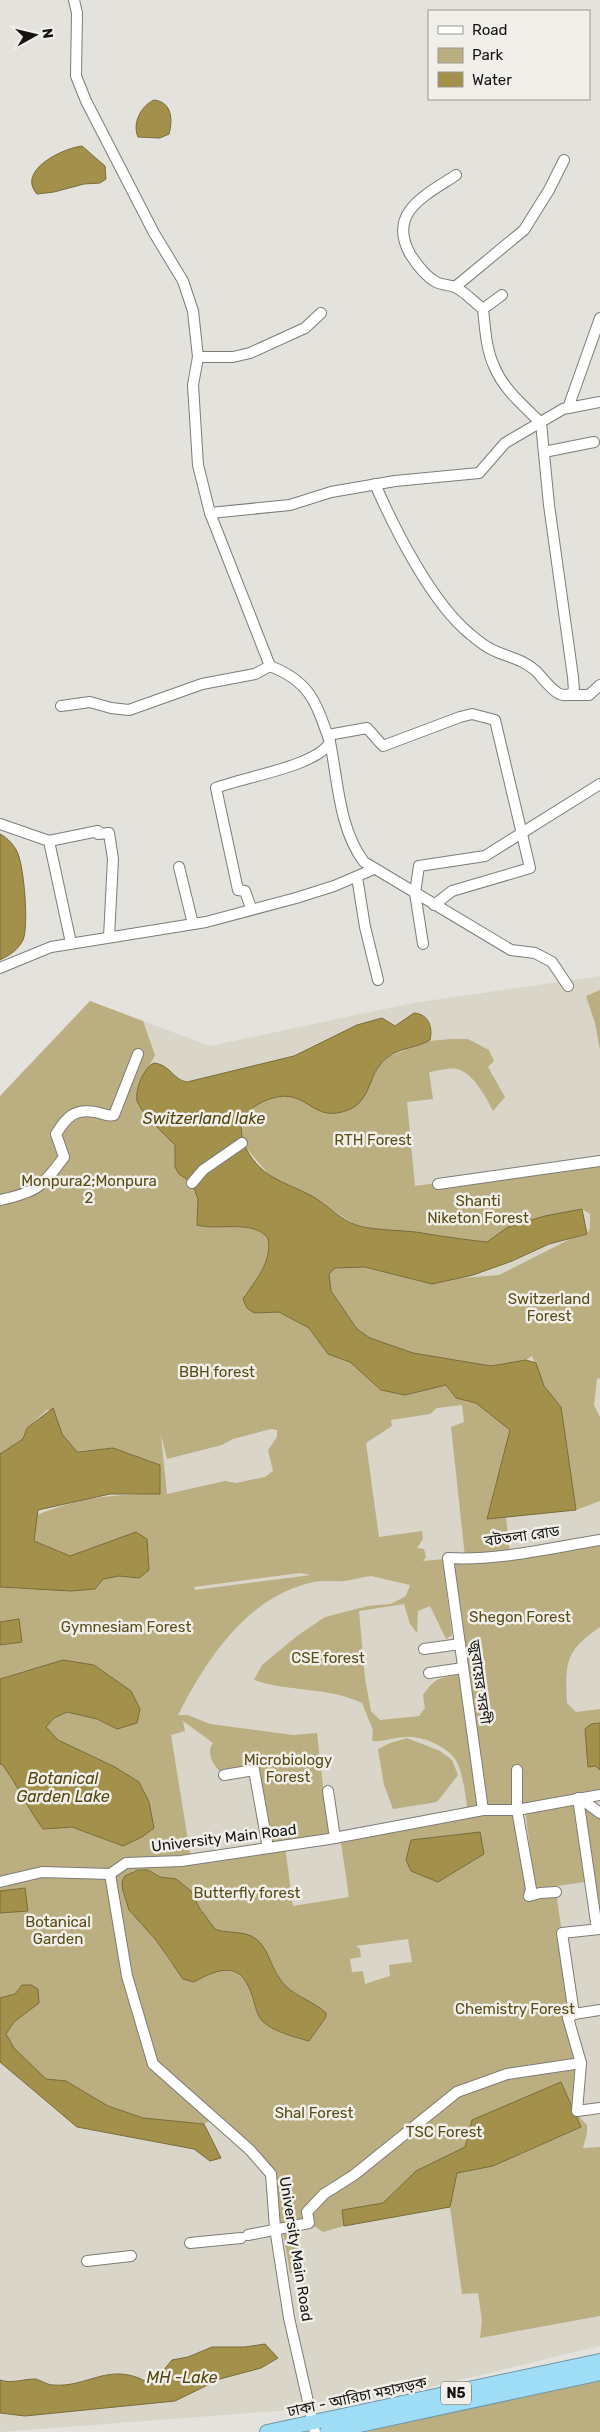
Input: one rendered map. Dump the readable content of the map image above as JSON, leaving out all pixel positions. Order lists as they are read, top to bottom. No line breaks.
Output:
{"streets":{"highway":["N5","ঢাকা - আরিচা মহাসড়ক"],"street":["বটতলা রোড","জুবায়ের সরণী","University Main Road"]},"crossings":[["বটতলা রোড","জুবায়ের সরণী"],["জুবায়ের সরণী","University Main Road"],["University Main Road","ঢাকা - আরিচা মহাসড়ক"]],"water":["Switzerland lake","Botanical Garden Lake","MH -Lake"],"parks":["RTH Forest","Monpura2;Monpura 2","Shanti Niketon Forest","Switzerland Forest","BBH forest","Shegon Forest","Gymnesiam Forest","CSE forest","Microbiology Forest","Butterfly forest","Botanical Garden","Chemistry Forest","Shal Forest","TSC Forest"],"legend":["Road","Park","Water"],"north":"right"}
